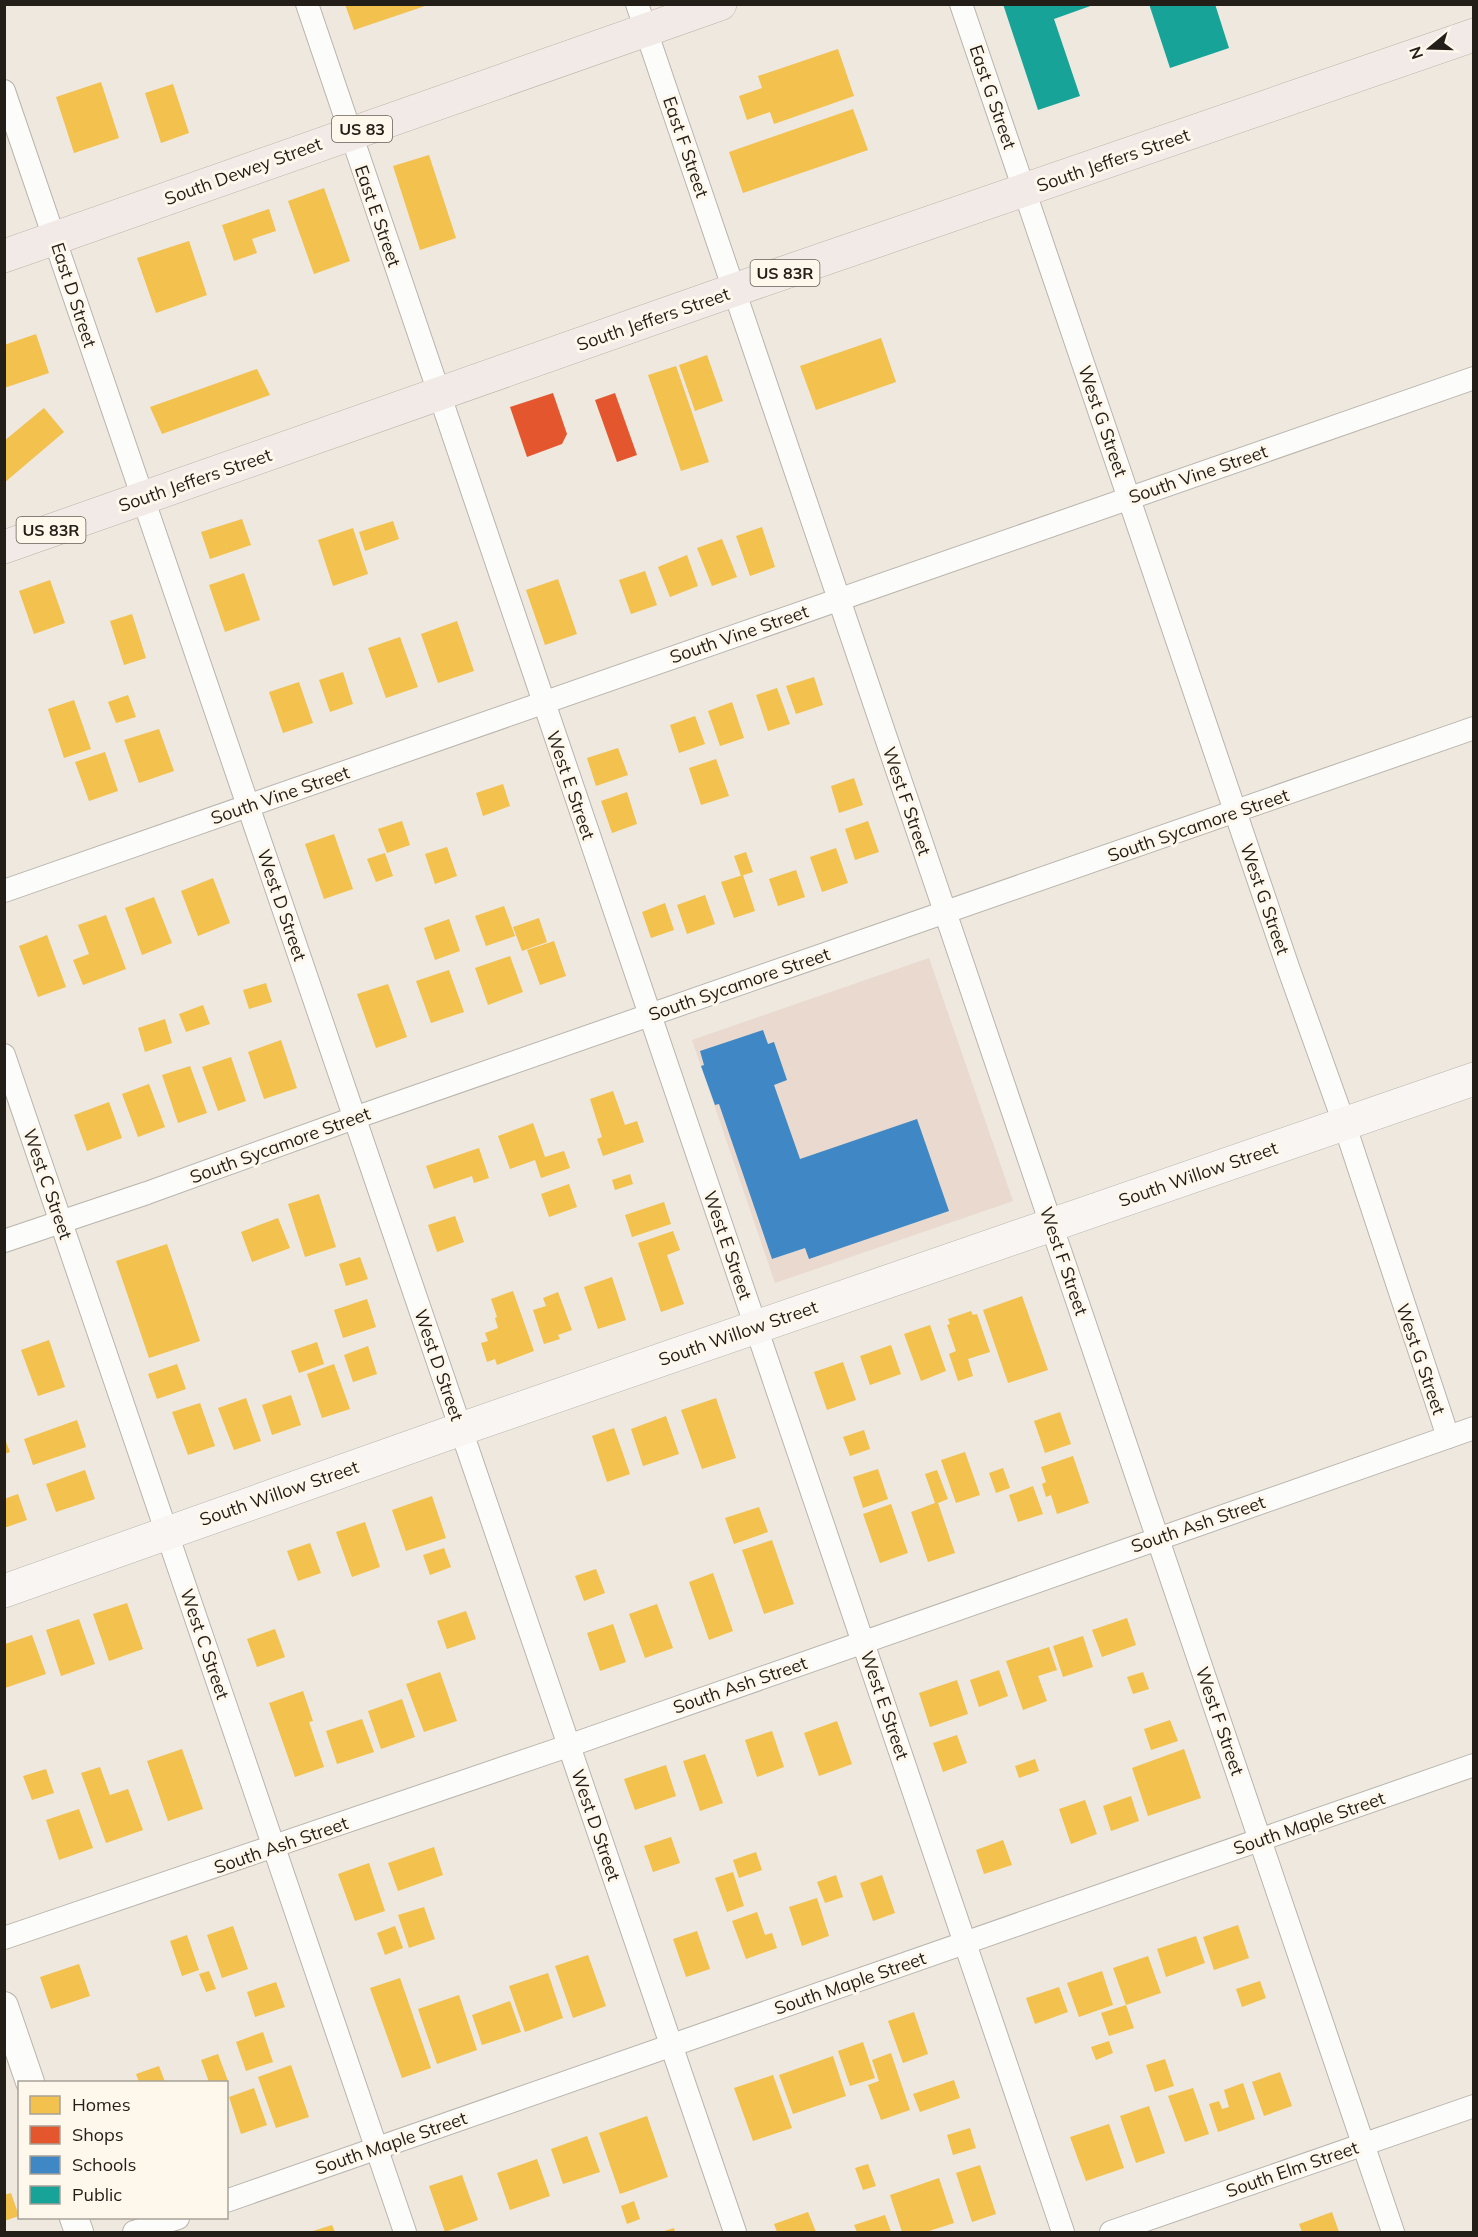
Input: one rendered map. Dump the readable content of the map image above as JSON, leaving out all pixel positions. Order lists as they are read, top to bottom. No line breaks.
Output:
{"streets":{"highway":["US 83","South Jeffers Street","South Dewey Street","US 83R"],"main road":["South Willow Street"],"street":["East G Street","East F Street","East E Street","East D Street","West G Street","South Vine Street","West E Street","West F Street","South Sycamore Street","West D Street","West C Street","South Ash Street","South Maple Street","South Elm Street"]},"crossings":[["East G Street","South Jeffers Street"],["East G Street","West G Street"],["East F Street","South Jeffers Street"],["East F Street","South Dewey Street"],["East F Street","West F Street"],["South Jeffers Street","East E Street"],["South Jeffers Street","East D Street"],["South Jeffers Street","West G Street"],["South Jeffers Street","West E Street"],["South Jeffers Street","West F Street"],["South Jeffers Street","West D Street"],["South Dewey Street","East E Street"],["South Dewey Street","East D Street"],["East E Street","West E Street"],["East D Street","West D Street"],["West G Street","South Vine Street"],["West G Street","South Sycamore Street"],["West G Street","South Willow Street"],["West G Street","South Ash Street"],["South Vine Street","West E Street"],["South Vine Street","West F Street"],["South Vine Street","West D Street"],["West E Street","South Sycamore Street"],["West E Street","South Willow Street"],["West E Street","South Ash Street"],["West E Street","South Maple Street"],["West F Street","South Sycamore Street"],["West F Street","South Willow Street"],["West F Street","South Ash Street"],["West F Street","South Maple Street"],["West F Street","South Elm Street"],["South Sycamore Street","West D Street"],["South Sycamore Street","West C Street"],["West D Street","South Willow Street"],["West D Street","South Ash Street"],["West D Street","South Maple Street"],["South Willow Street","West C Street"],["West C Street","South Ash Street"],["West C Street","South Maple Street"]],"legend":["Homes","Shops","Schools","Public"],"north":"left"}
